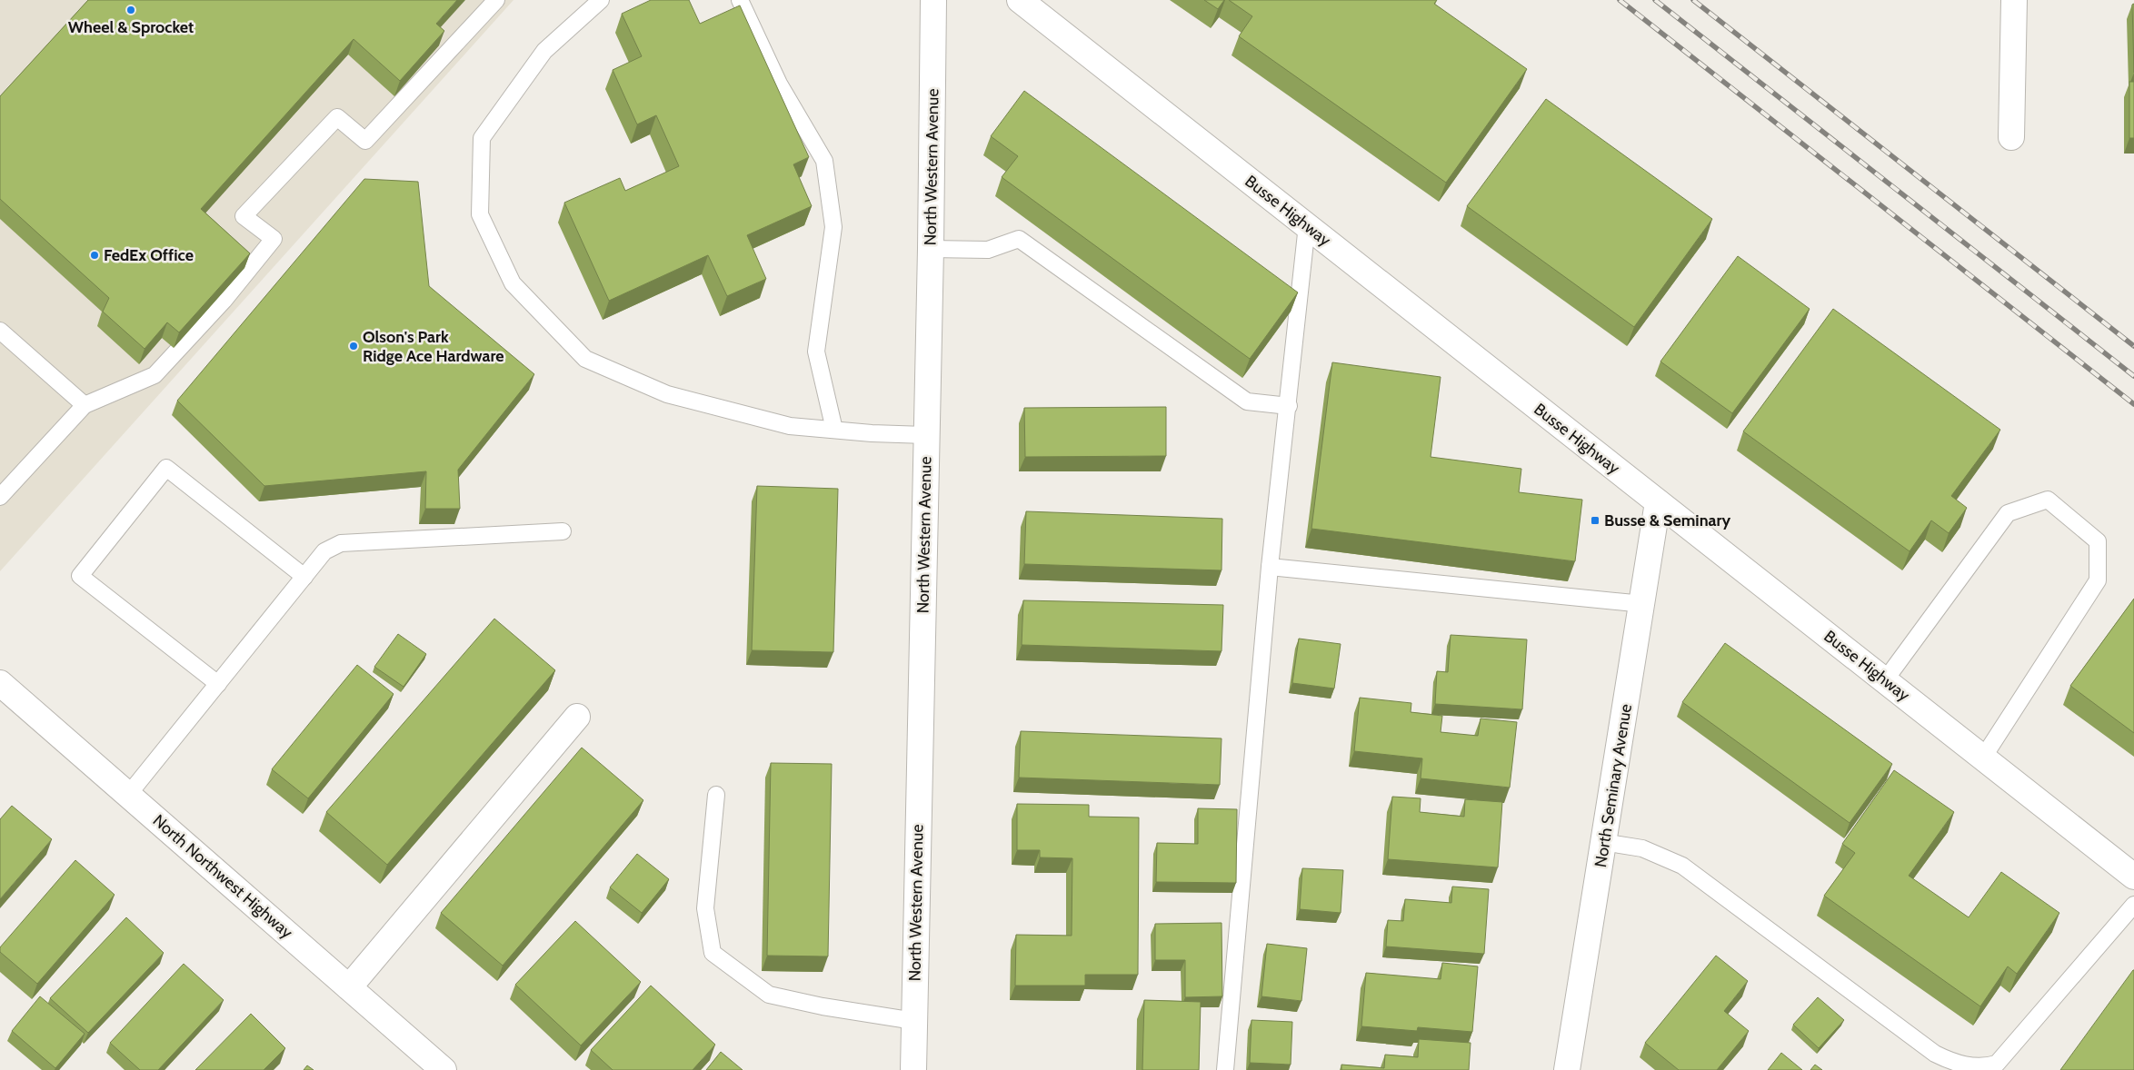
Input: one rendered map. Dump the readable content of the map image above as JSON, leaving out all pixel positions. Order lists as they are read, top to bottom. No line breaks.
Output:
{"streets":{"street":["North Western Avenue","Busse Highway","North Seminary Avenue","North Northwest Highway"]},"crossings":[["Busse Highway","North Seminary Avenue"]],"places":{"other":["Wheel & Sprocket","FedEx Office","Olson's Park Ridge Ace Hardware"],"transit":["Busse & Seminary"]}}
